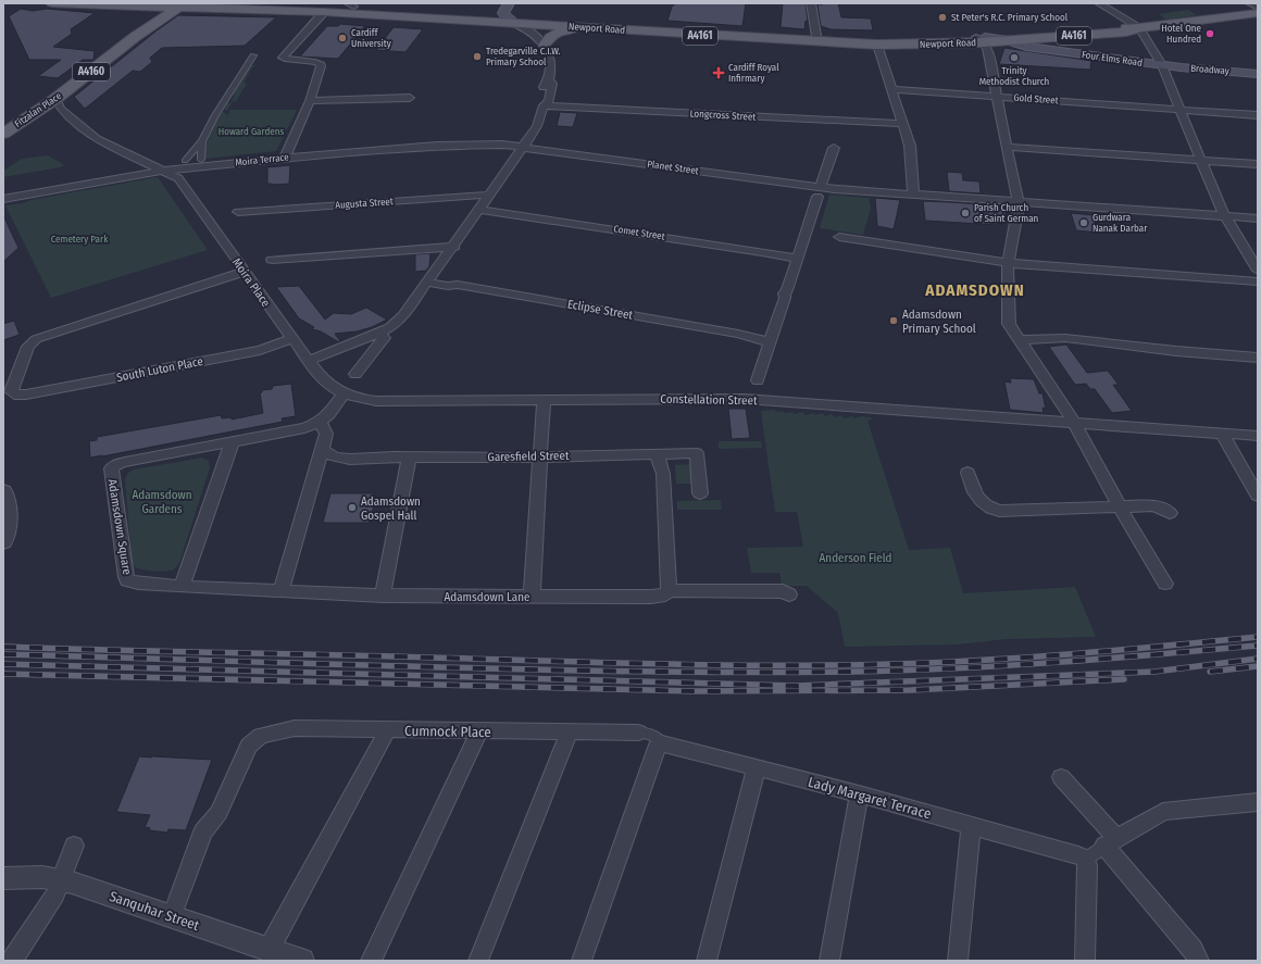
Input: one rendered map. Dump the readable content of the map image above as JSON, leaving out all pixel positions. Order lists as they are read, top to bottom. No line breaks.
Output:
{"streets":{"main road":["Newport Road","A4161","Four Elms Road","Broadway","A4160","Fitzalan Place"],"street":["Gold Street","Longcross Street","Moira Terrace","Planet Street","Augusta Street","Comet Street","Moira Place","Eclipse Street","South Luton Place","Constellation Street","Garesfield Street","Adamsdown Square","Adamsdown Lane","Cumnock Place","Lady Margaret Terrace","Sanquhar Street"]},"crossings":[["Newport Road","Four Elms Road"],["Newport Road","Fitzalan Place"],["Four Elms Road","Broadway"],["Fitzalan Place","Moira Place"],["Moira Terrace","Planet Street"],["Moira Terrace","Moira Place"],["Moira Place","South Luton Place"],["Moira Place","Constellation Street"],["Adamsdown Square","Adamsdown Lane"],["Cumnock Place","Sanquhar Street"]],"districts":["ADAMSDOWN"],"parks":["Howard Gardens","Cemetery Park","Adamsdown Gardens","Anderson Field"],"places":{"other":["St Peter's R.C. Primary School","Hotel One Hundred","Cardiff University","Tredegarville C.I.W. Primary School","Trinity Methodist Church","Parish Church of Saint German","Gurdwara Nanak Darbar","Adamsdown Primary School","Adamsdown Gospel Hall"],"health":["Cardiff Royal Infirmary"]}}
